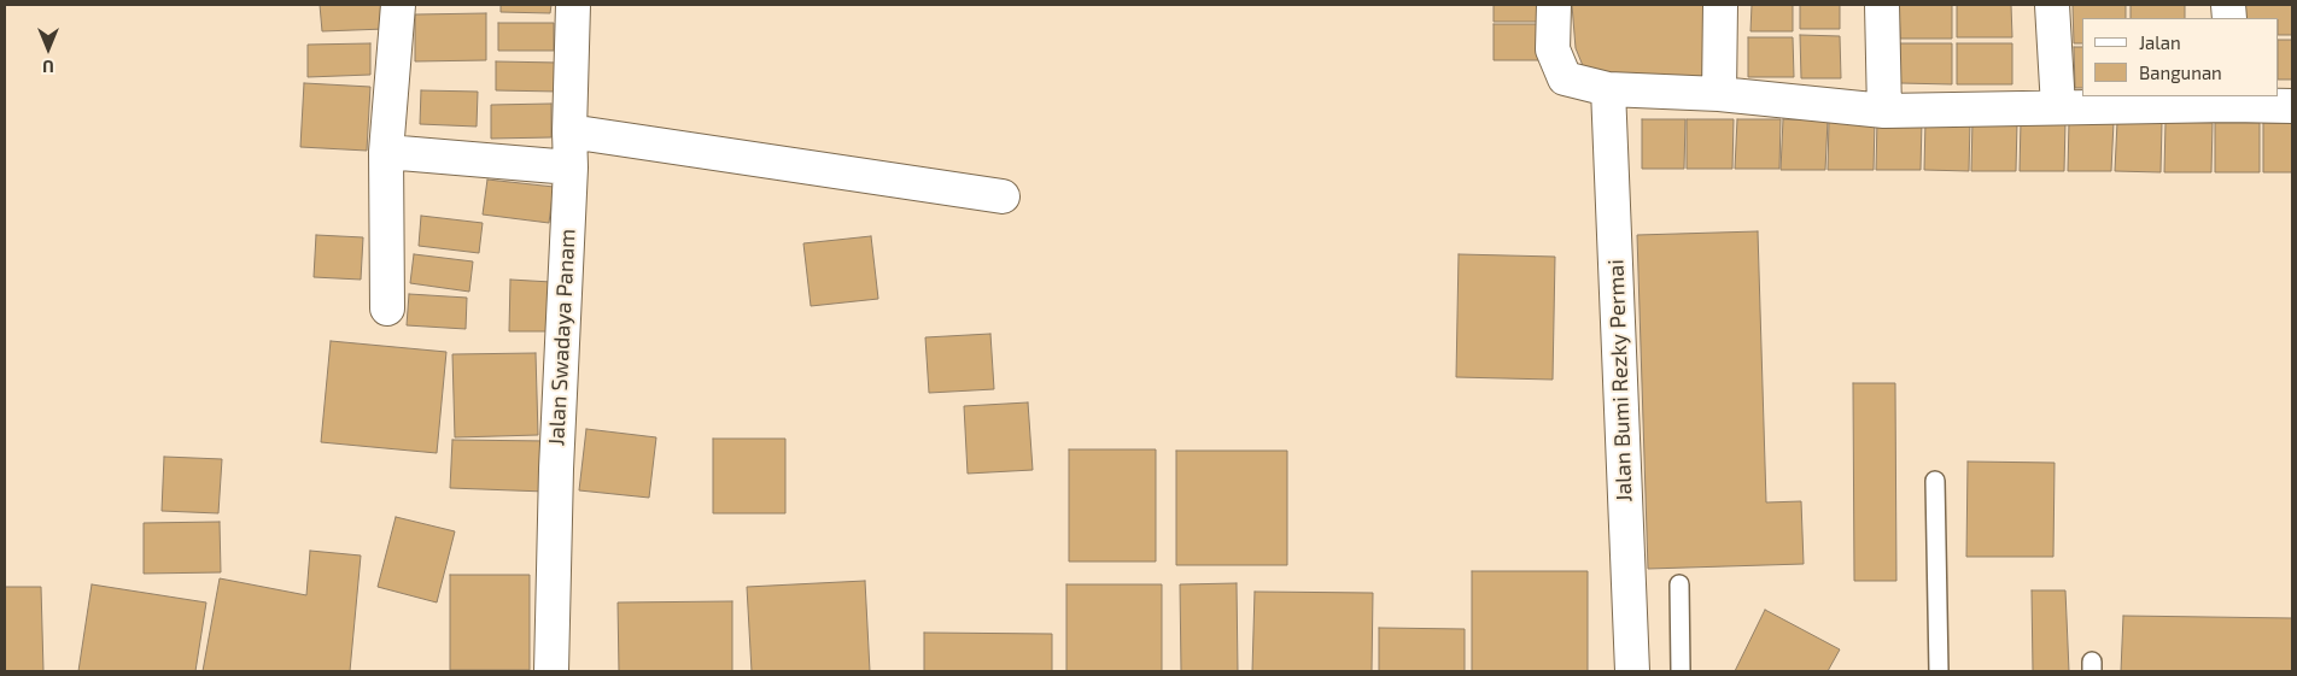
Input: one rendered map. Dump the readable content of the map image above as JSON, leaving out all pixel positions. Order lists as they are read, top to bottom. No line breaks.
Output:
{"streets":{"street":["Jalan Swadaya Panam","Jalan Bumi Rezky Permai"]},"legend":["Jalan","Bangunan"],"north":"bottom"}
